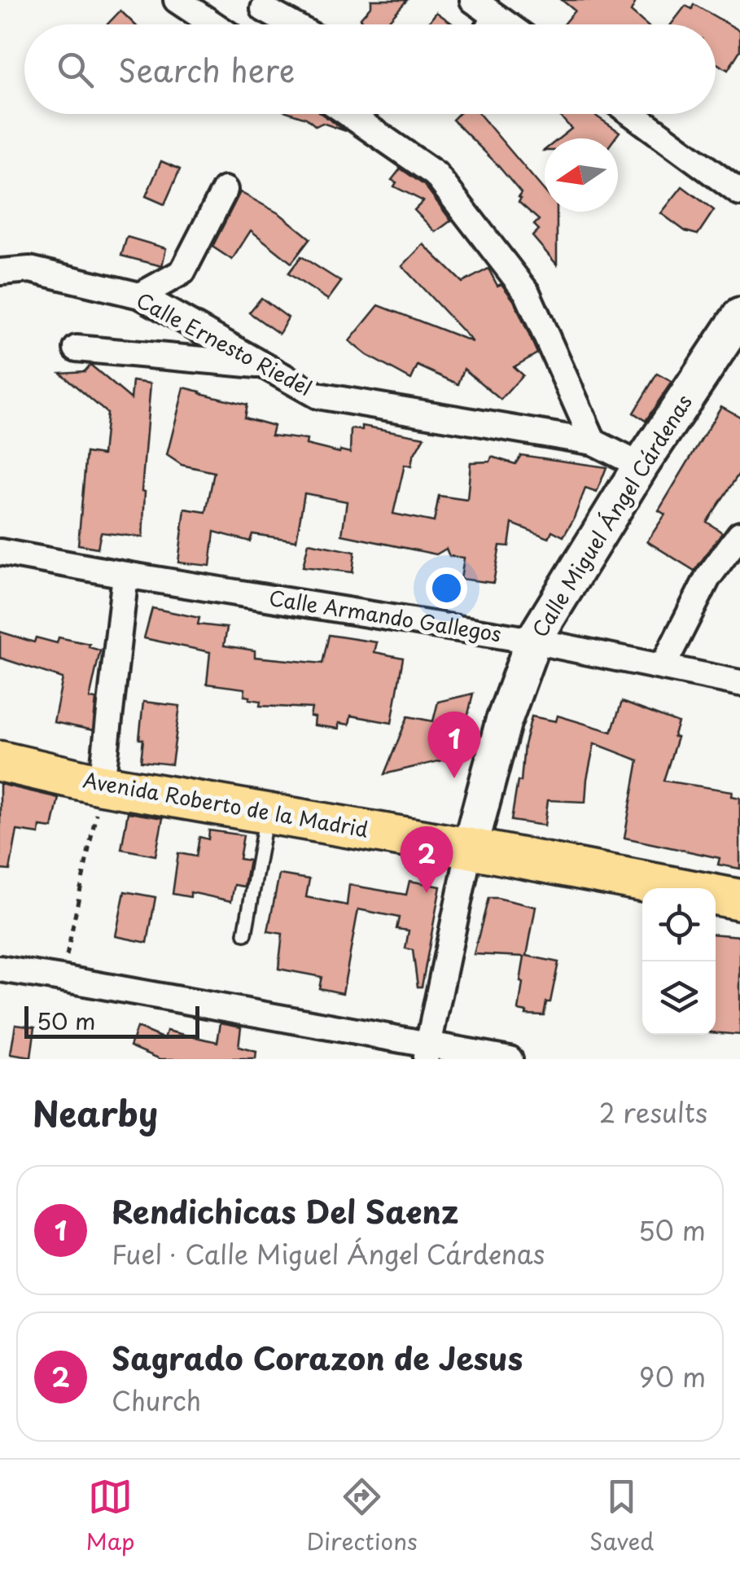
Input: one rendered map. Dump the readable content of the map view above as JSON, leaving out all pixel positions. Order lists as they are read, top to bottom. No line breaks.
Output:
{"streets":{"main road":["Avenida Roberto de la Madrid"],"street":["Calle Ernesto Riedel","Calle Miguel Ángel Cárdenas","Calle Armando Gallegos"]},"crossings":[["Calle Ernesto Riedel","Calle Miguel Ángel Cárdenas"],["Calle Miguel Ángel Cárdenas","Calle Armando Gallegos"],["Calle Miguel Ángel Cárdenas","Avenida Roberto de la Madrid"]],"scale_bar":"50 m","north":"left","page":{"search":"Search here","pins":["1","2"],"scale":"50 m","heading":["Nearby","2 results"],"list":[{"mark":"1","name":"Rendichicas Del Saenz","note":"Fuel · Calle Miguel Ángel Cárdenas","value":"50 m"},{"mark":"2","name":"Sagrado Corazon de Jesus","note":"Church","value":"90 m"}],"nav":["Map","Directions","Saved"]}}
